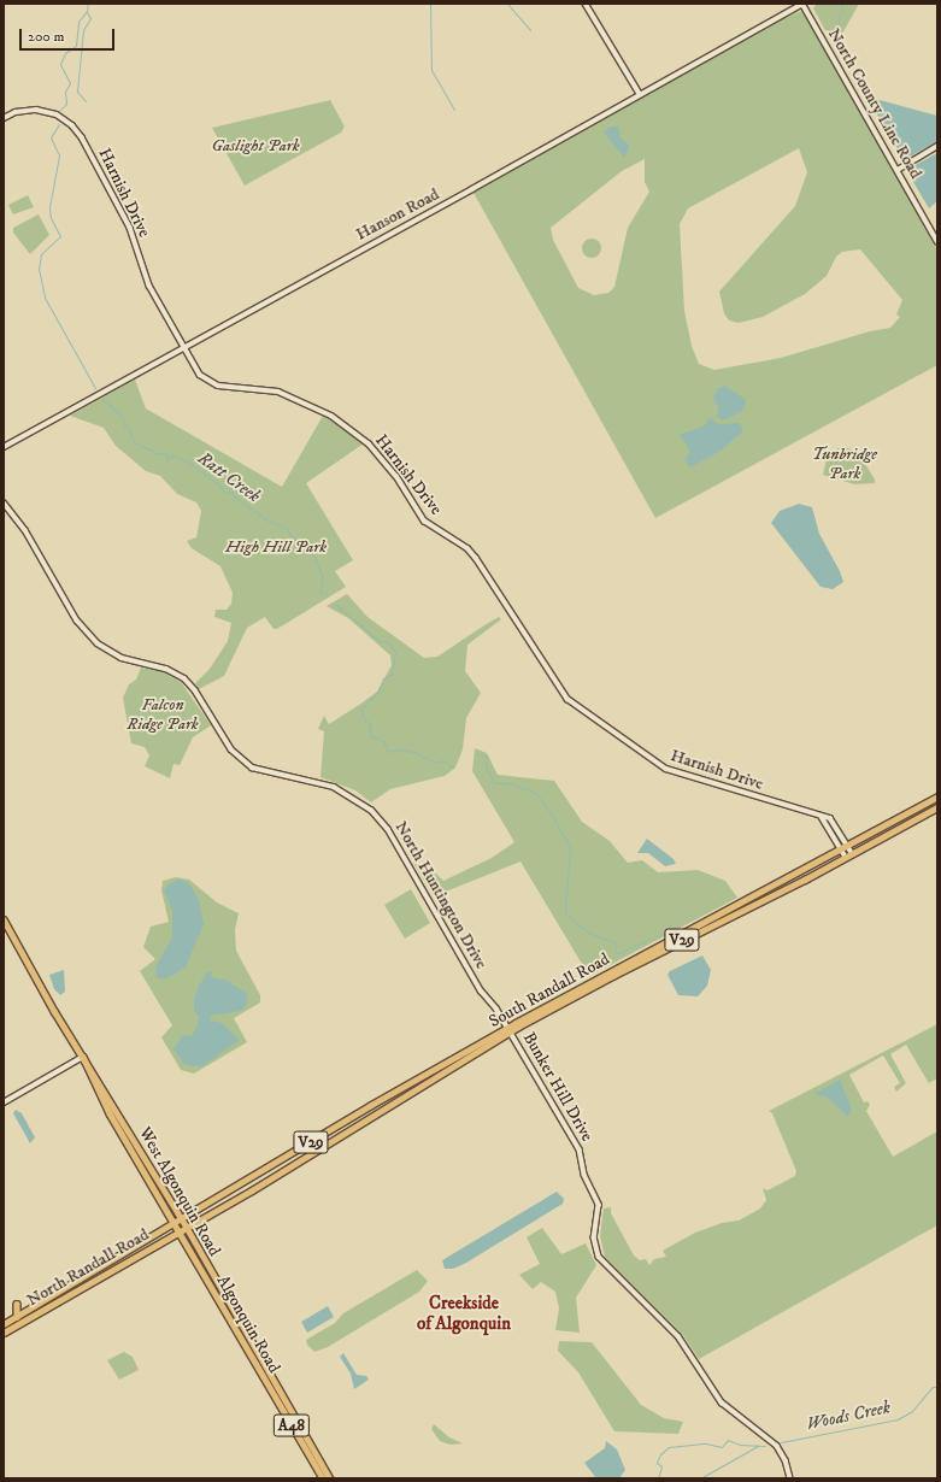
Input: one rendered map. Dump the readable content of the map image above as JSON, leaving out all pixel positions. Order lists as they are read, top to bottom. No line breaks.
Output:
{"streets":{"main road":["V29","South Randall Road","West Algonquin Road","North Randall Road","Algonquin Road","A48"],"street":["North County Line Road","Harnish Drive","Hanson Road","North Huntington Drive","Bunker Hill Drive"]},"crossings":[["North County Line Road","Hanson Road"],["Harnish Drive","Hanson Road"],["Harnish Drive","South Randall Road"],["North Huntington Drive","South Randall Road"],["North Huntington Drive","Bunker Hill Drive"],["South Randall Road","Bunker Hill Drive"],["South Randall Road","West Algonquin Road"],["South Randall Road","North Randall Road"],["West Algonquin Road","North Randall Road"],["West Algonquin Road","Algonquin Road"],["North Randall Road","Algonquin Road"]],"districts":["Creekside of Algonquin"],"water":["Ratt Creek","Woods Creek"],"parks":["Gaslight Park","Tunbridge Park","High Hill Park","Falcon Ridge Park"],"scale_bar":"200 m"}
